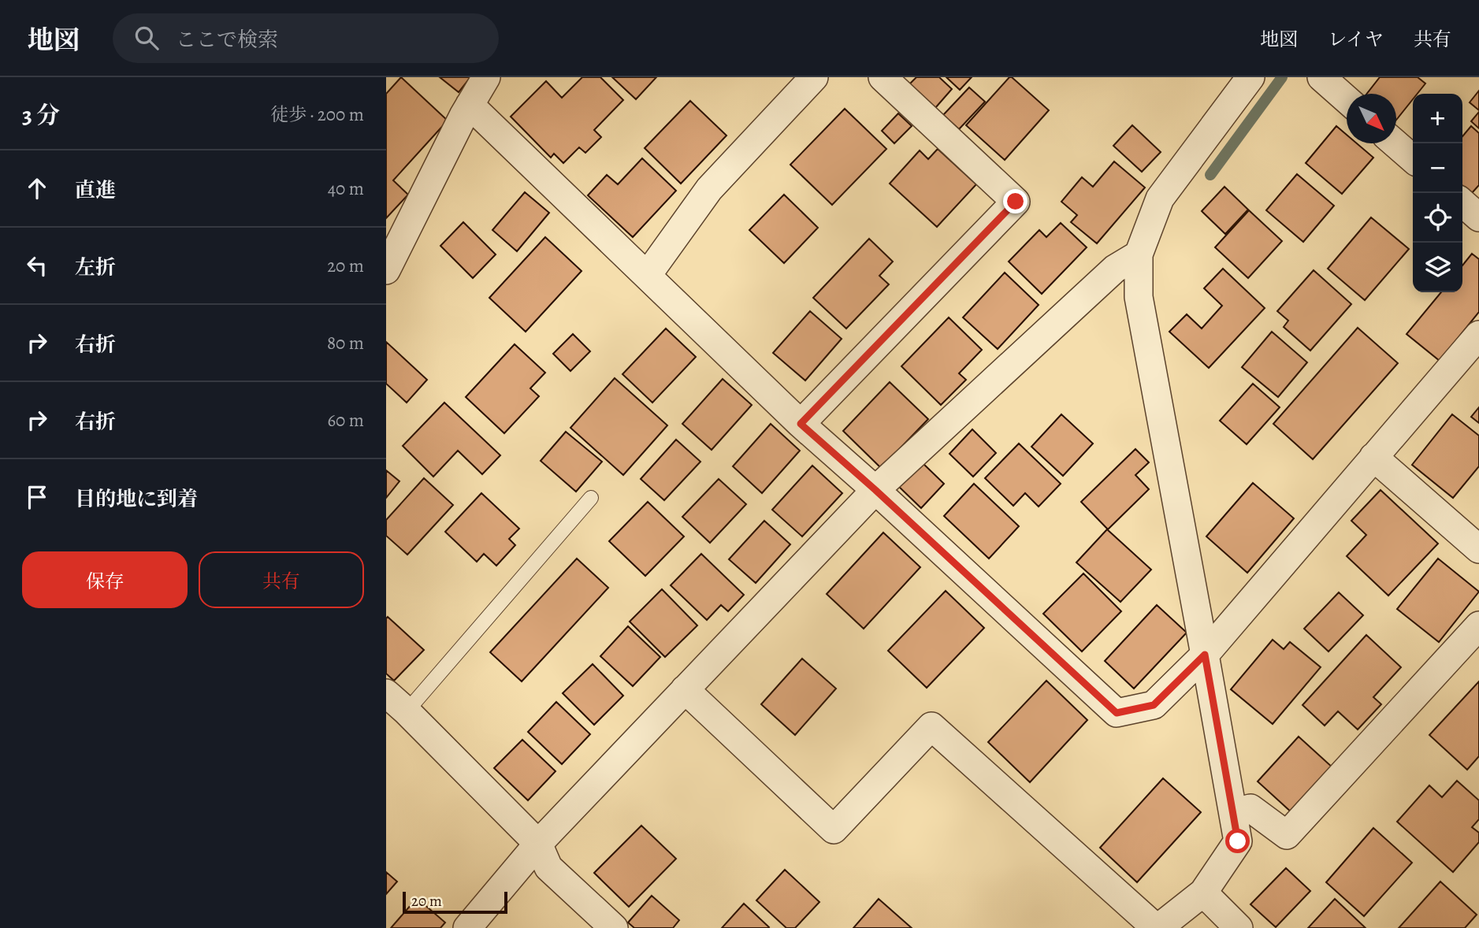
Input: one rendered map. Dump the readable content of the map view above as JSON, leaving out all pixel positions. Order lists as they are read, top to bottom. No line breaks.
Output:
{"scale_bar":"20 m","north":"bottom right","page":{"header":"地図","search":"ここで検索","nav":["地図","レイヤ","共有"],"heading":["3 分","徒歩 · 200 m"],"map_buttons":["+","−"],"list":[["直進","40 m"],["左折","20 m"],["右折","80 m"],["右折","60 m"],"目的地に到着"],"buttons":["保存","共有"],"scale":"20 m"}}
